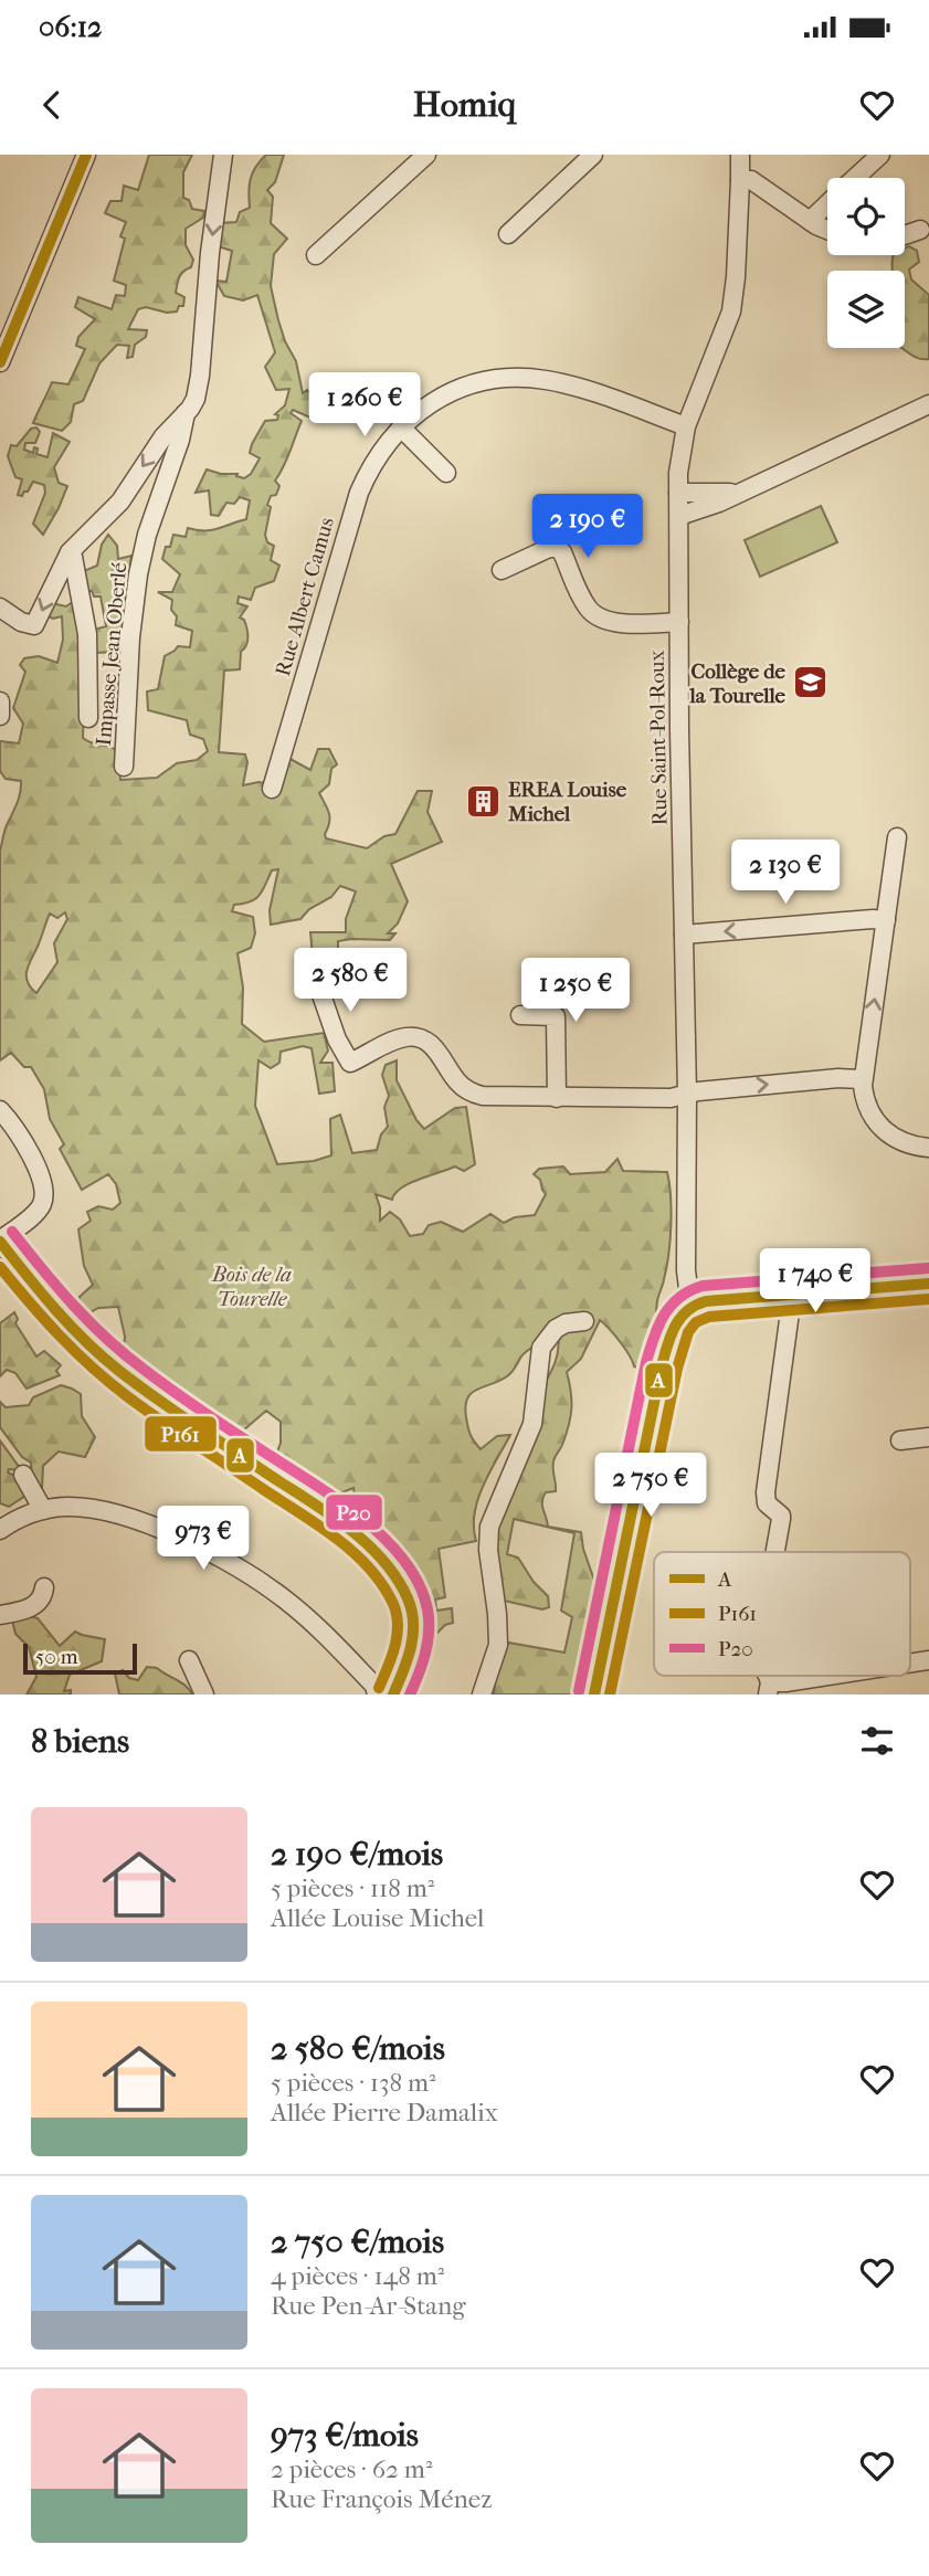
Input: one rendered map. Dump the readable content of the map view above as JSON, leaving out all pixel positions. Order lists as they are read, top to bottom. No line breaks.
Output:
{"streets":{"street":["Rue Albert Camus","Impasse Jean Oberlé","Rue Saint-Pol-Roux"]},"crossings":[["Rue Albert Camus","Rue Saint-Pol-Roux"]],"parks":["Bois de la Tourelle"],"places":{"school or university":["Collège de la Tourelle"],"building":["EREA Louise Michel"]},"lines":["transit line A","transit line P20","transit line P161"],"legend":["A","P161","P20"],"scale_bar":"50 m","page":{"status":"06:12","header":"Homiq","price":["1 260 €","2 190 €","2 130 €","2 580 €","1 250 €","1 740 €","2 750 €","973 €"],"scale":"50 m","heading":"8 biens","list":[{"name":"2 190 €/mois","note":"5 pièces · 118 m² · Allée Louise Michel"},{"name":"2 580 €/mois","note":"5 pièces · 138 m² · Allée Pierre Damalix"},{"name":"2 750 €/mois","note":"4 pièces · 148 m² · Rue Pen-Ar-Stang"},{"name":"973 €/mois","note":"2 pièces · 62 m² · Rue François Ménez"}]}}
